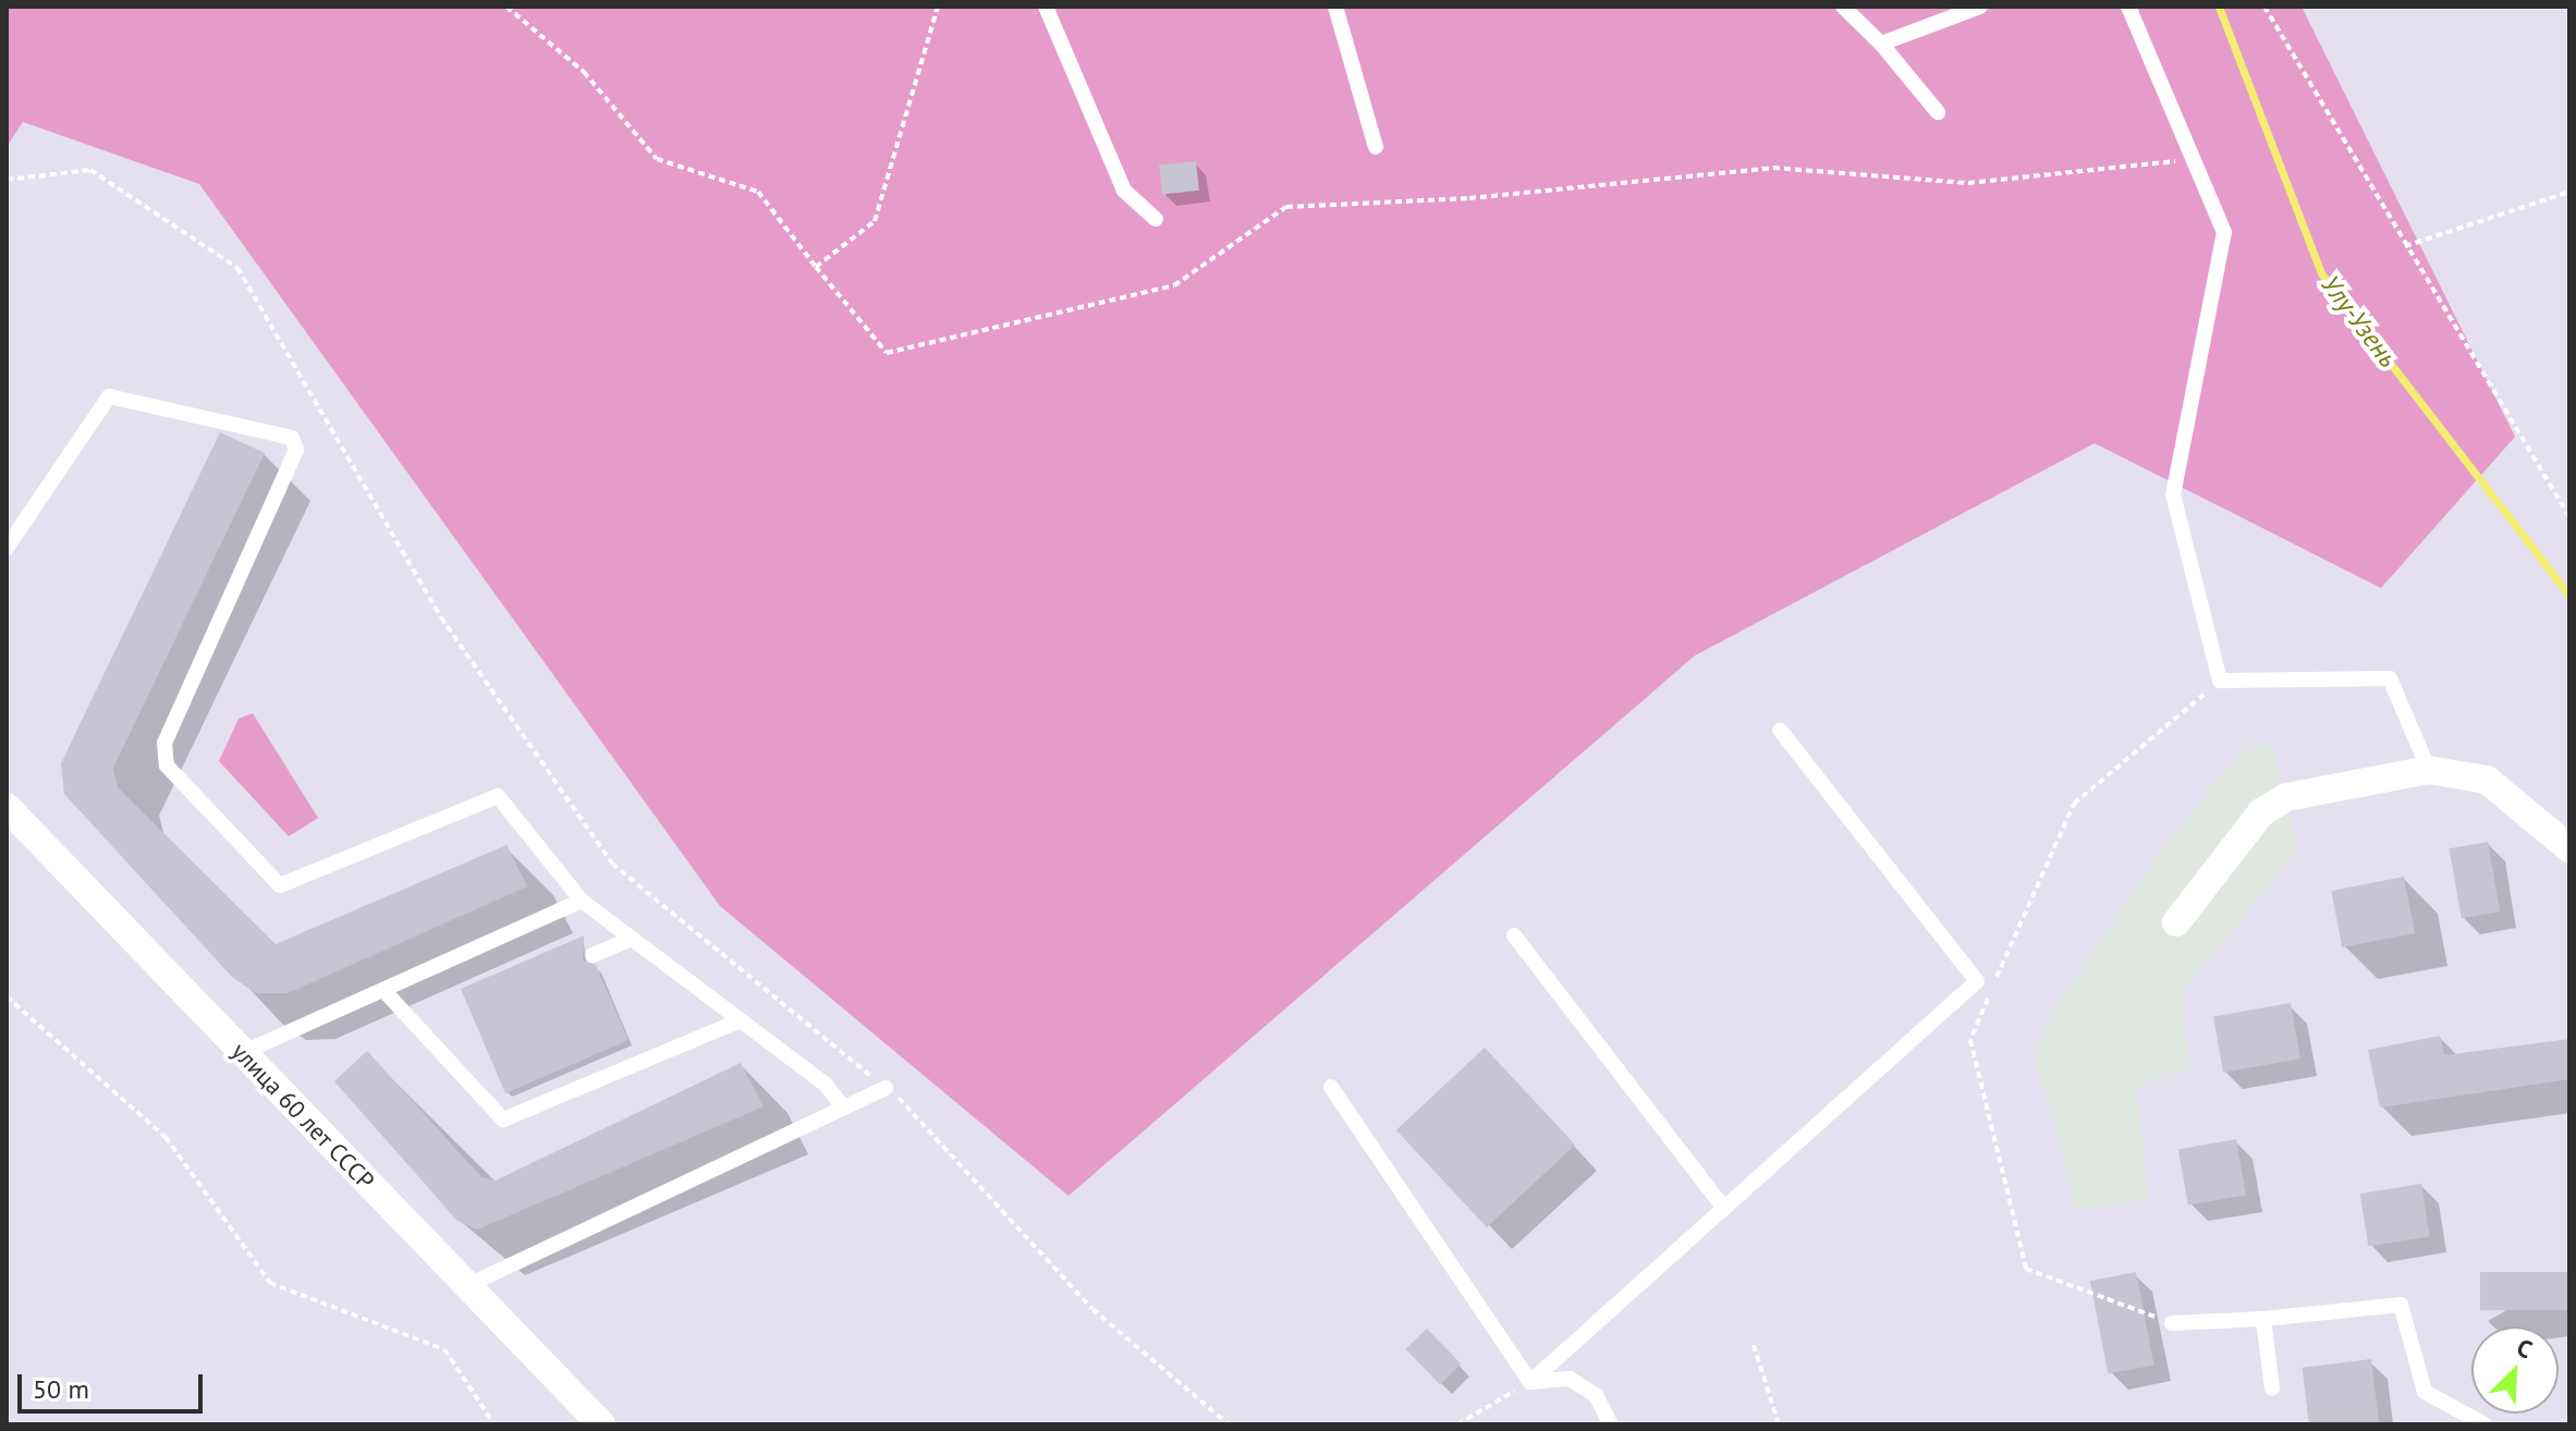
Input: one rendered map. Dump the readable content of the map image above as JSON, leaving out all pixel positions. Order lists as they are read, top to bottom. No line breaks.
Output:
{"streets":{"street":["улица 60 лет СССР"]},"water":["Улу-Узень"],"scale_bar":"50 m","north":"top right"}
